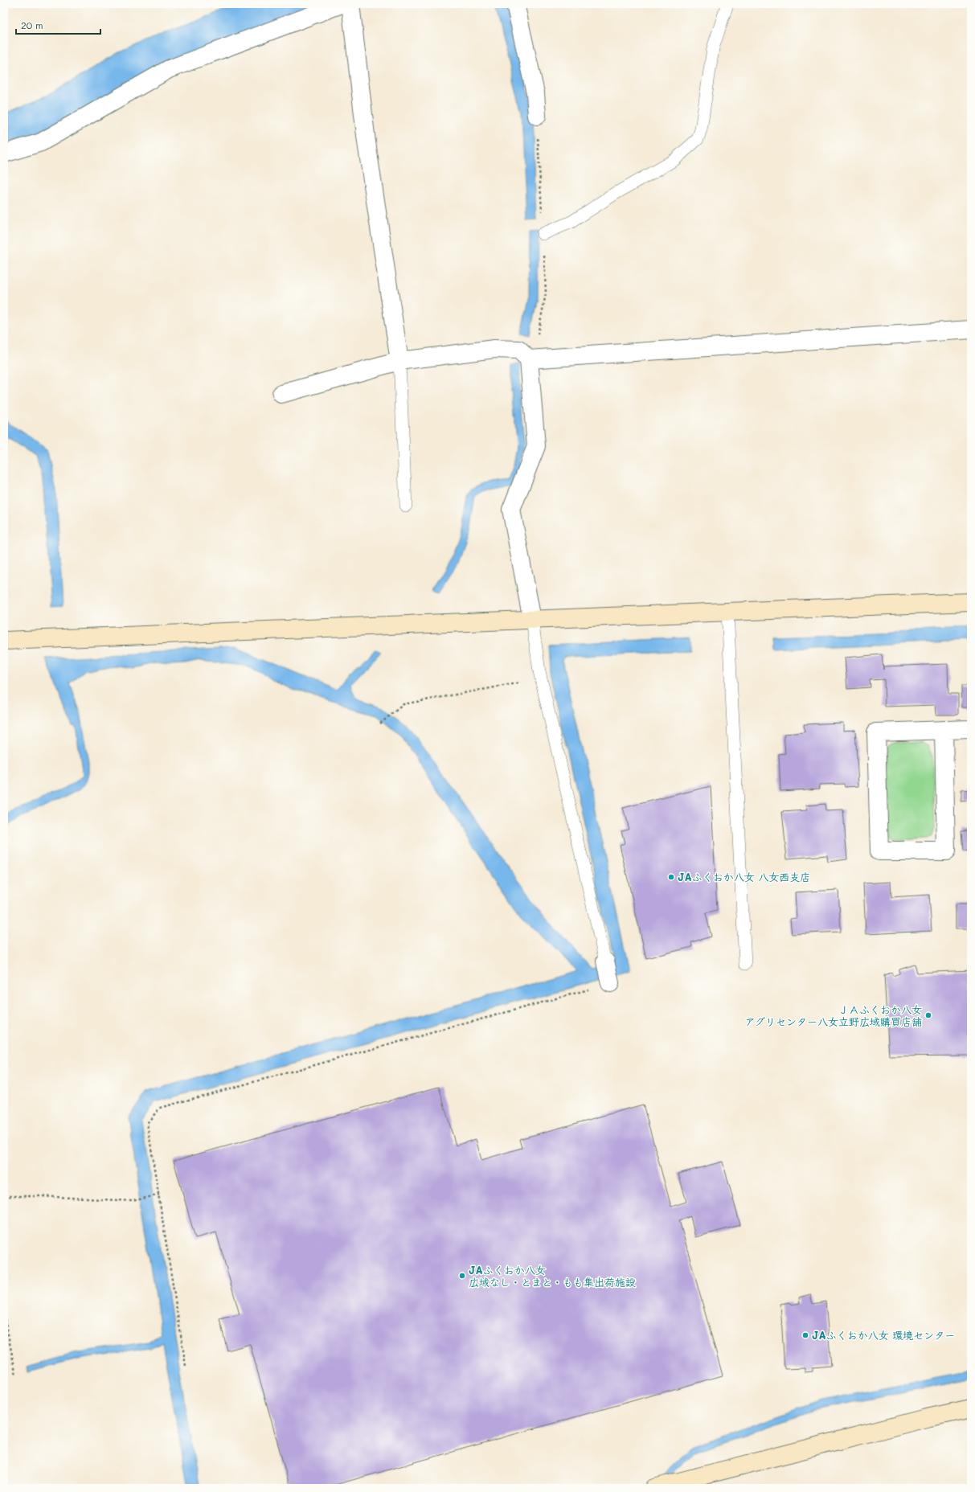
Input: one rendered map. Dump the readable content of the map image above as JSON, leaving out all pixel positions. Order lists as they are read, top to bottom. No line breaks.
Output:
{"places":["JAふくおか八女 八女西支店","ＪＡふくおか八女 アグリセンター八女立野広域購買店舗","JAふくおか八女 広域なし・とまと・もも集出荷施設","JAふくおか八女 環境センター"],"scale_bar":"20 m"}
